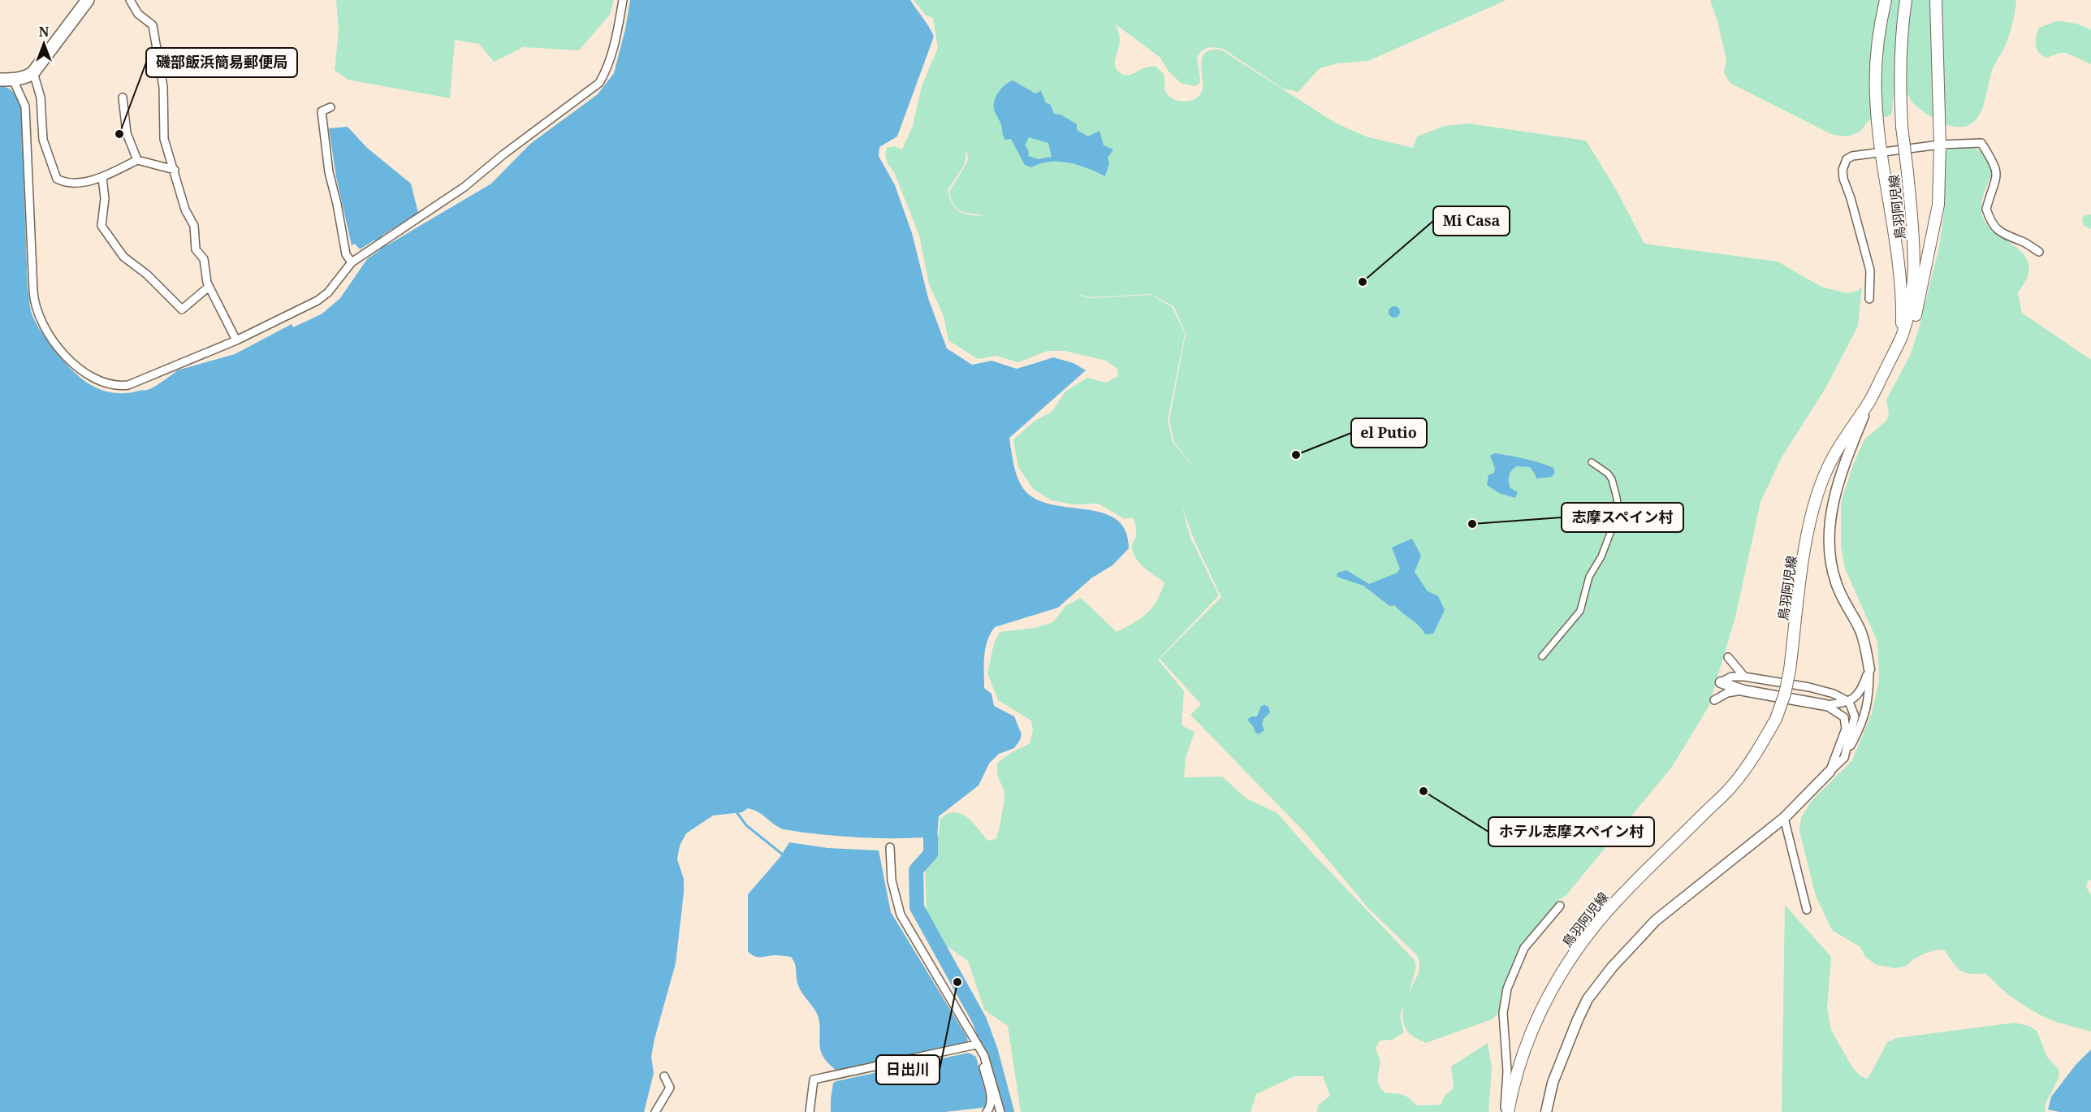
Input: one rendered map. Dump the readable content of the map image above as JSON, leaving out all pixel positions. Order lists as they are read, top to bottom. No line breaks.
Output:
{"streets":{"main road":["鳥羽阿児線"]},"places":["磯部飯浜簡易郵便局","Mi Casa","el Putio","志摩スペイン村","ホテル志摩スペイン村","日出川"],"north":"top"}
